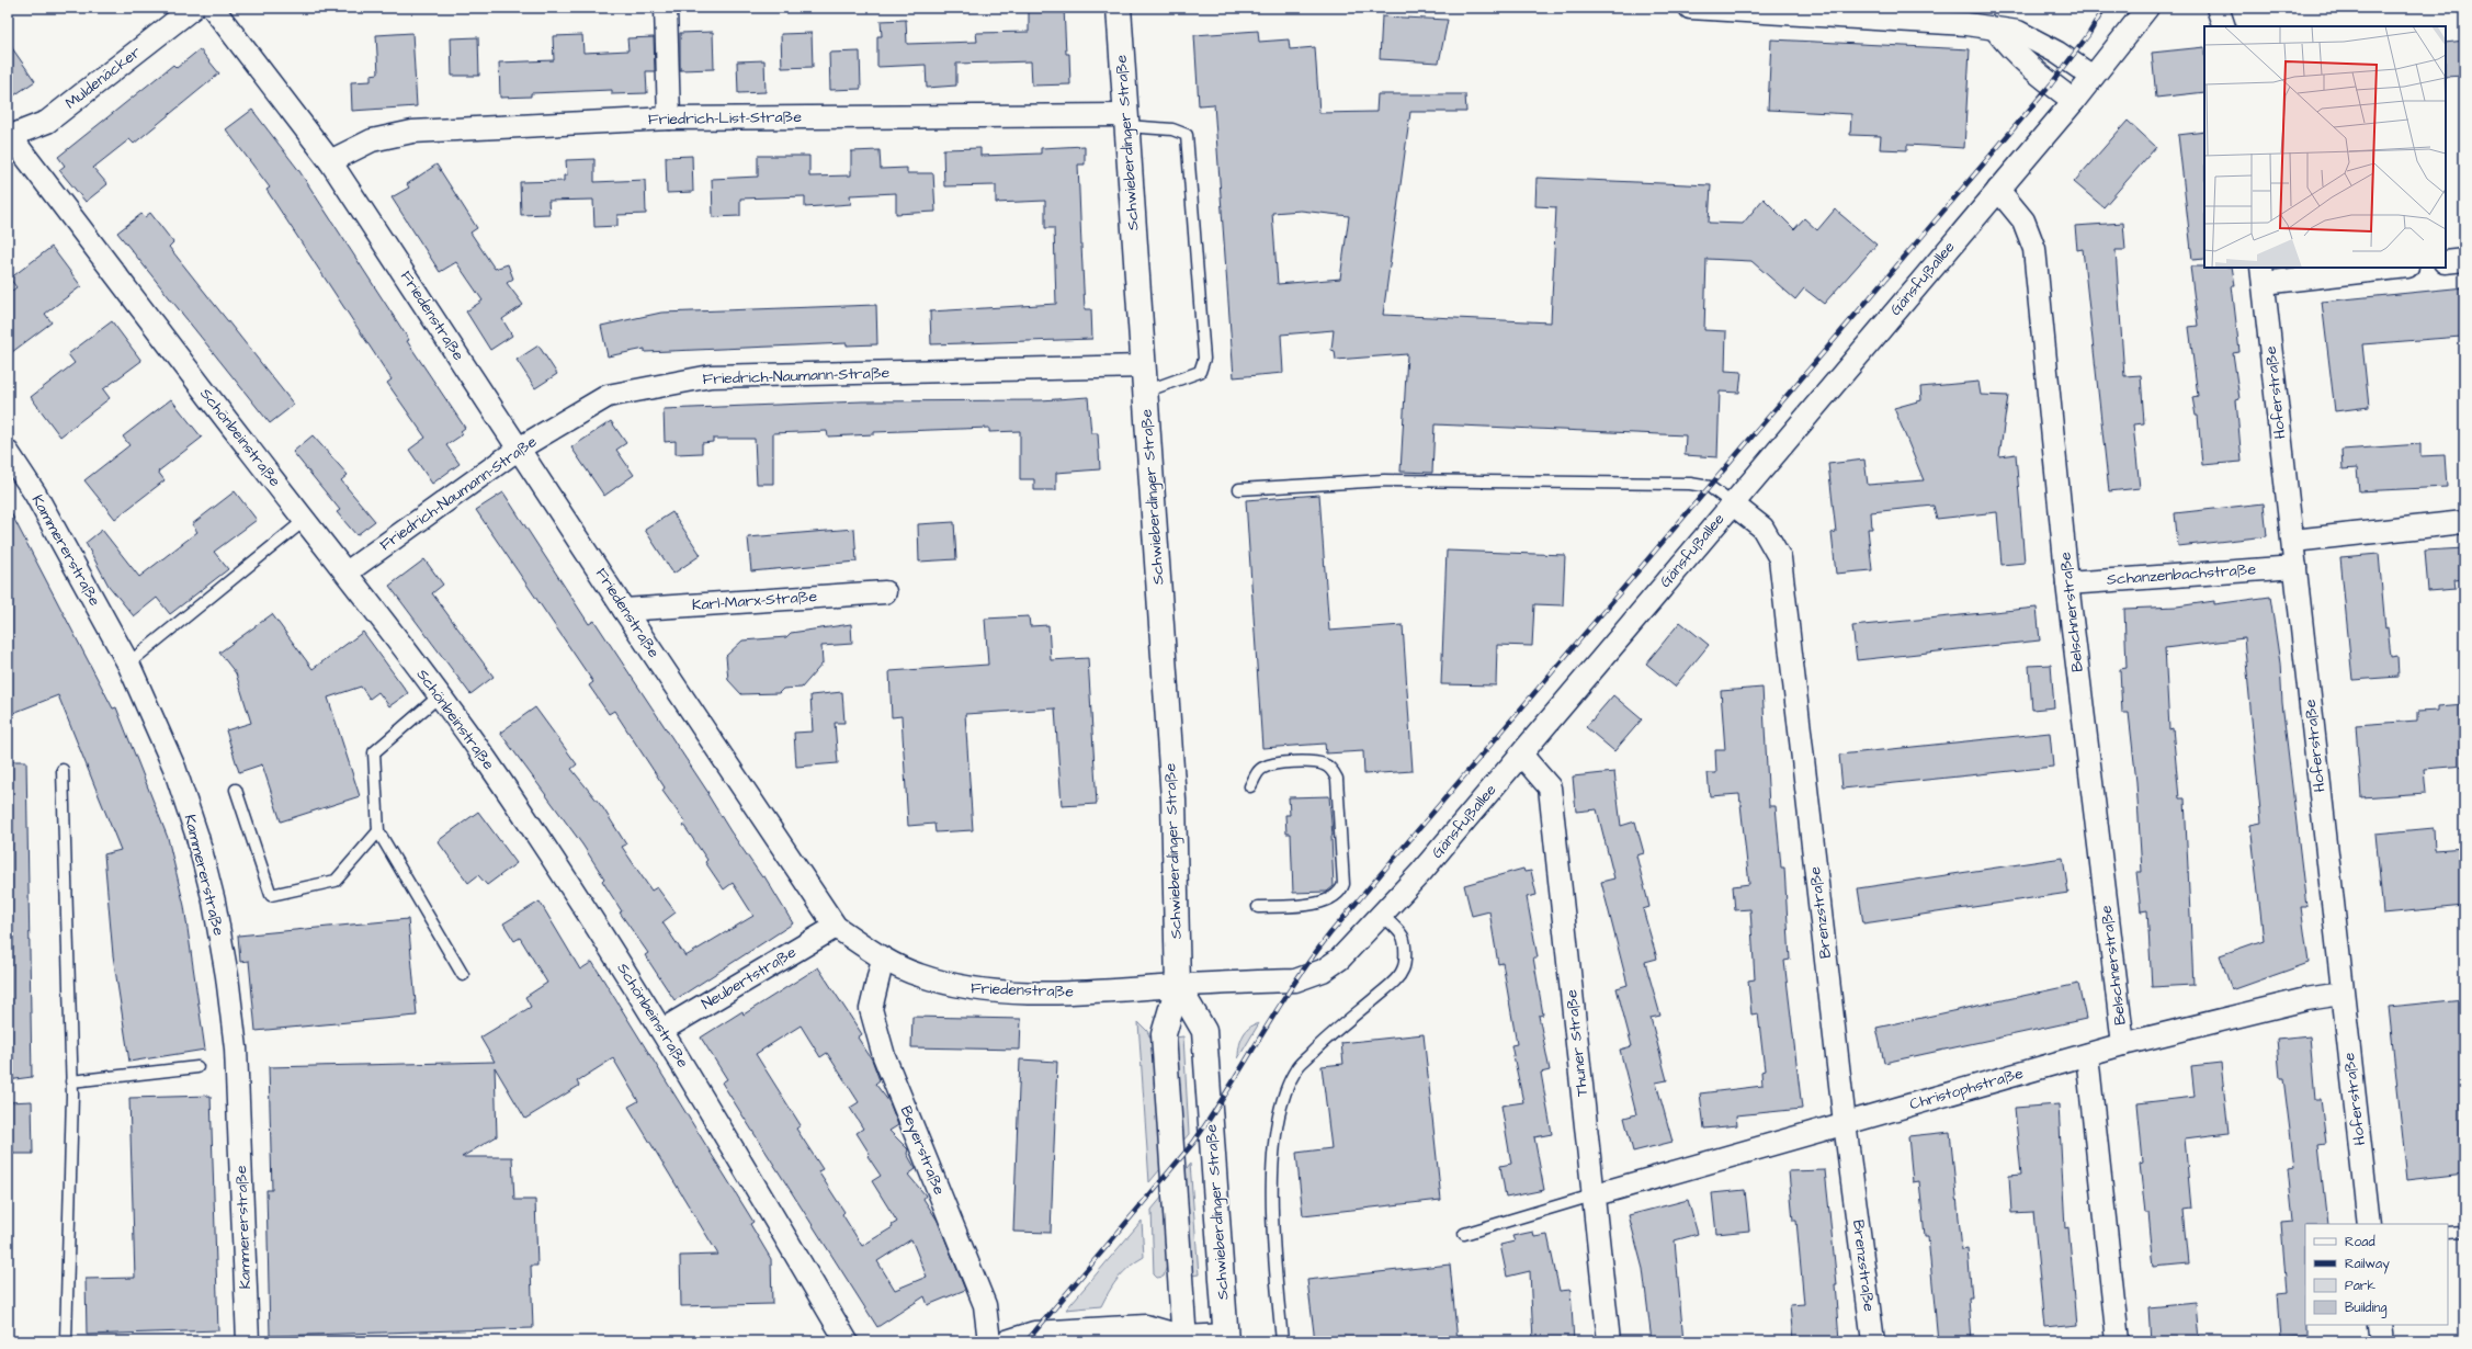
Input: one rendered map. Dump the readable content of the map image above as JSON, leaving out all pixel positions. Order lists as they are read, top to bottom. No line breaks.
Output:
{"streets":{"main road":["Schwieberdinger Straße"],"street":["Muldenäcker","Friedrich-List-Straße","Gänsfußallee","Friedenstraße","Friedrich-Naumann-Straße","Hoferstraße","Schönbeinstraße","Kammererstraße","Schanzenbachstraße","Karl-Marx-Straße","Belschnerstraße","Brenzstraße","Neubertstraße","Thuner Straße","Christophstraße","Beyerstraße"]},"crossings":[["Muldenäcker","Schönbeinstraße"],["Friedrich-List-Straße","Schwieberdinger Straße"],["Friedrich-List-Straße","Friedenstraße"],["Schwieberdinger Straße","Gänsfußallee"],["Schwieberdinger Straße","Friedenstraße"],["Schwieberdinger Straße","Friedrich-Naumann-Straße"],["Gänsfußallee","Friedenstraße"],["Gänsfußallee","Belschnerstraße"],["Gänsfußallee","Brenzstraße"],["Gänsfußallee","Thuner Straße"],["Friedenstraße","Friedrich-Naumann-Straße"],["Friedenstraße","Karl-Marx-Straße"],["Friedenstraße","Neubertstraße"],["Friedenstraße","Beyerstraße"],["Friedrich-Naumann-Straße","Schönbeinstraße"],["Hoferstraße","Schanzenbachstraße"],["Hoferstraße","Christophstraße"],["Schönbeinstraße","Neubertstraße"],["Schanzenbachstraße","Belschnerstraße"],["Belschnerstraße","Christophstraße"],["Brenzstraße","Christophstraße"],["Thuner Straße","Christophstraße"]],"legend":["Road","Railway","Park","Building"]}
